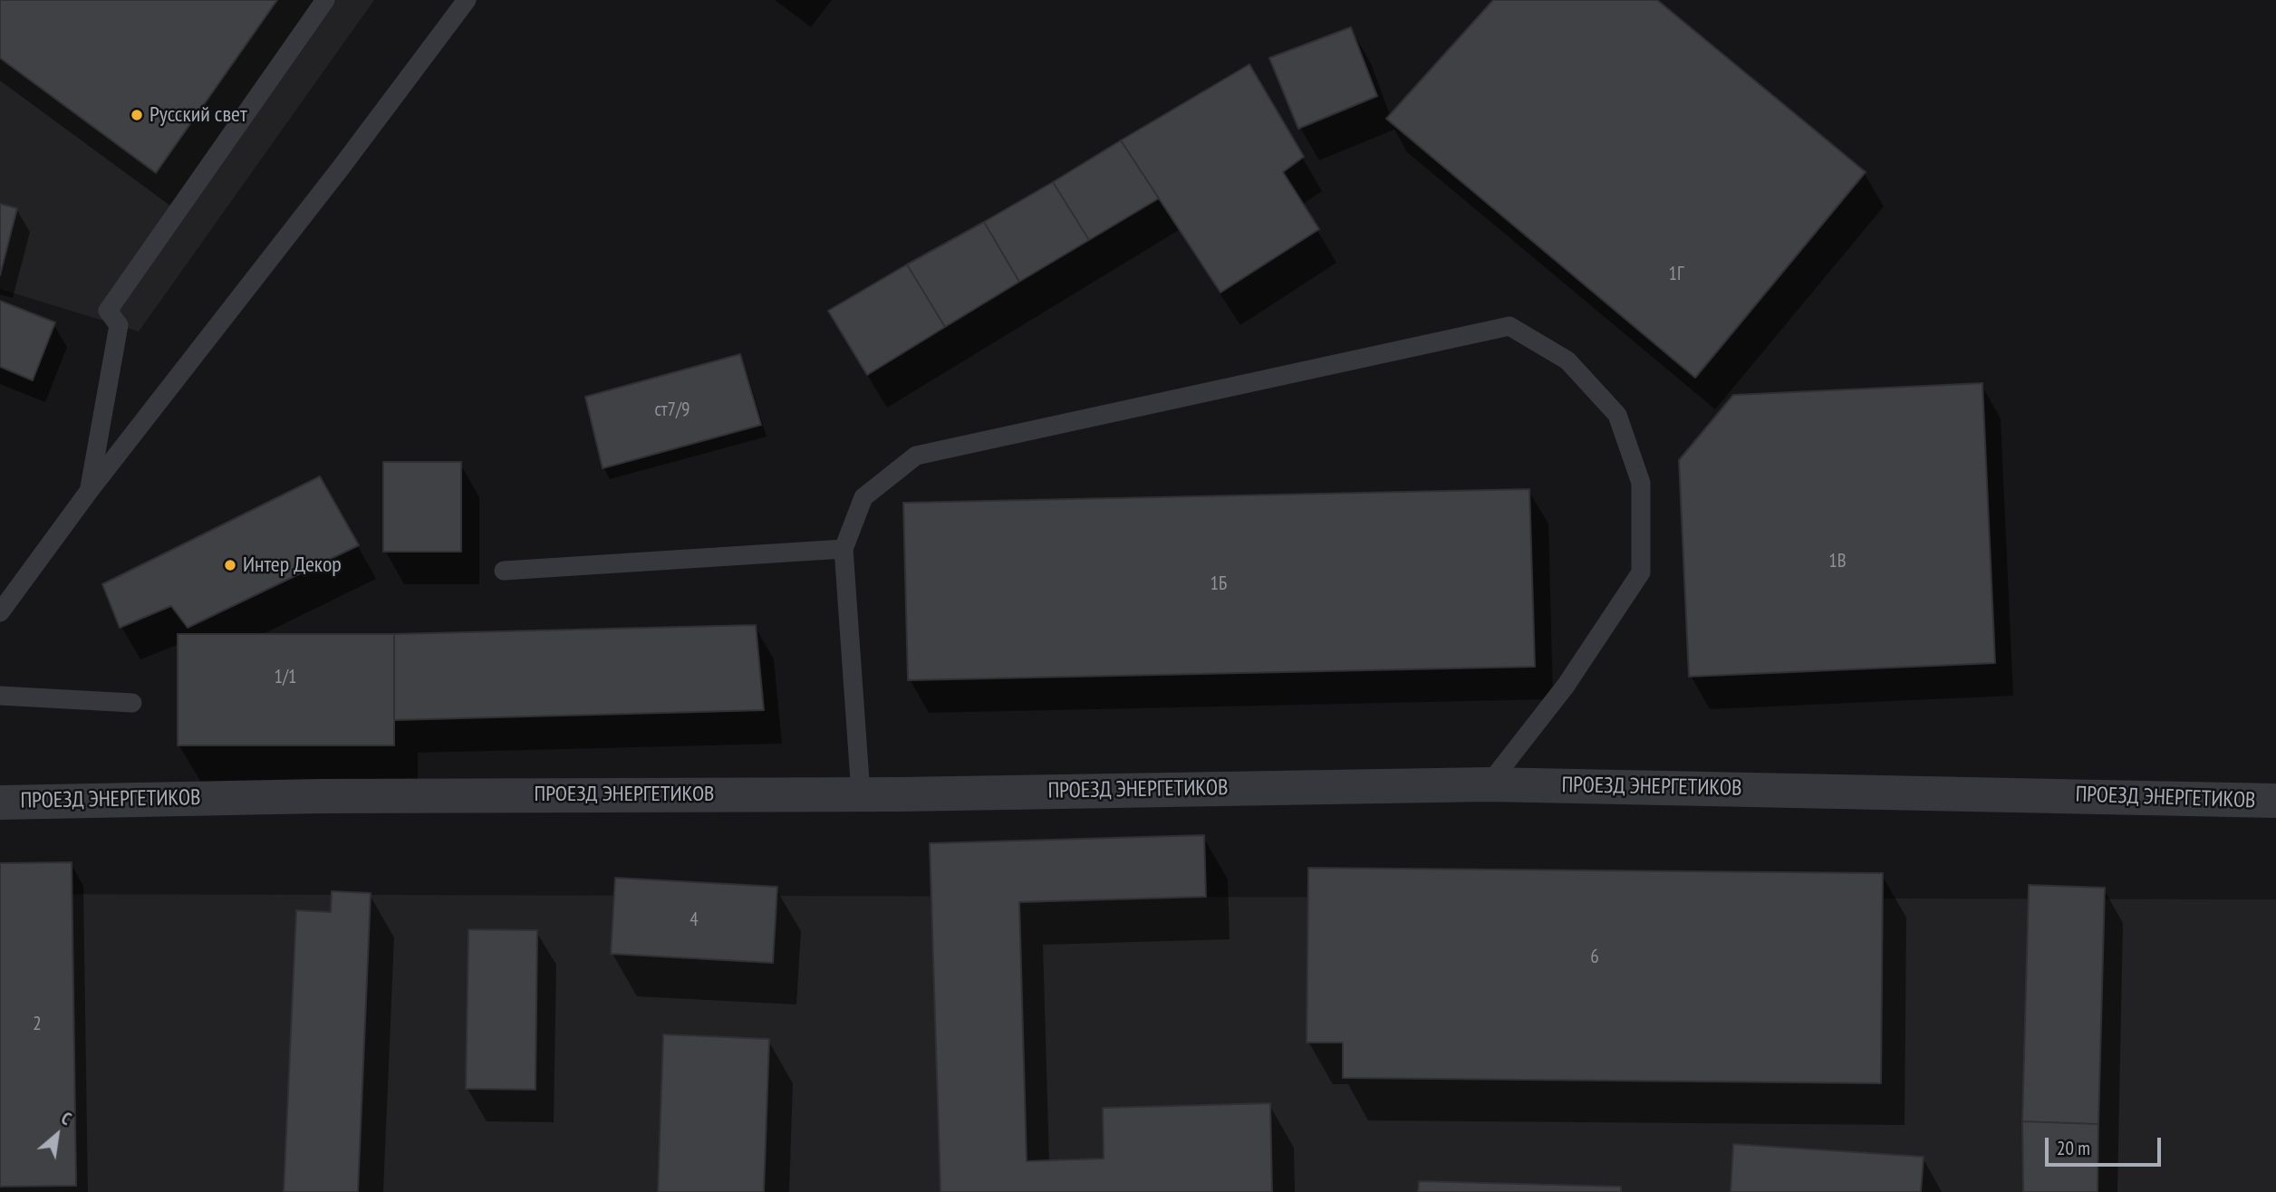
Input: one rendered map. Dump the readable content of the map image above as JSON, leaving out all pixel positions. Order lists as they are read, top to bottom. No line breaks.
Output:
{"streets":{"street":["ПРОЕЗД ЭНЕРГЕТИКОВ"]},"places":["Русский свет","Интер Декор"],"house_numbers":["1Г","ст7/9","1В","1Б","1/1","4","6","2"],"scale_bar":"20 m","north":"top right"}
